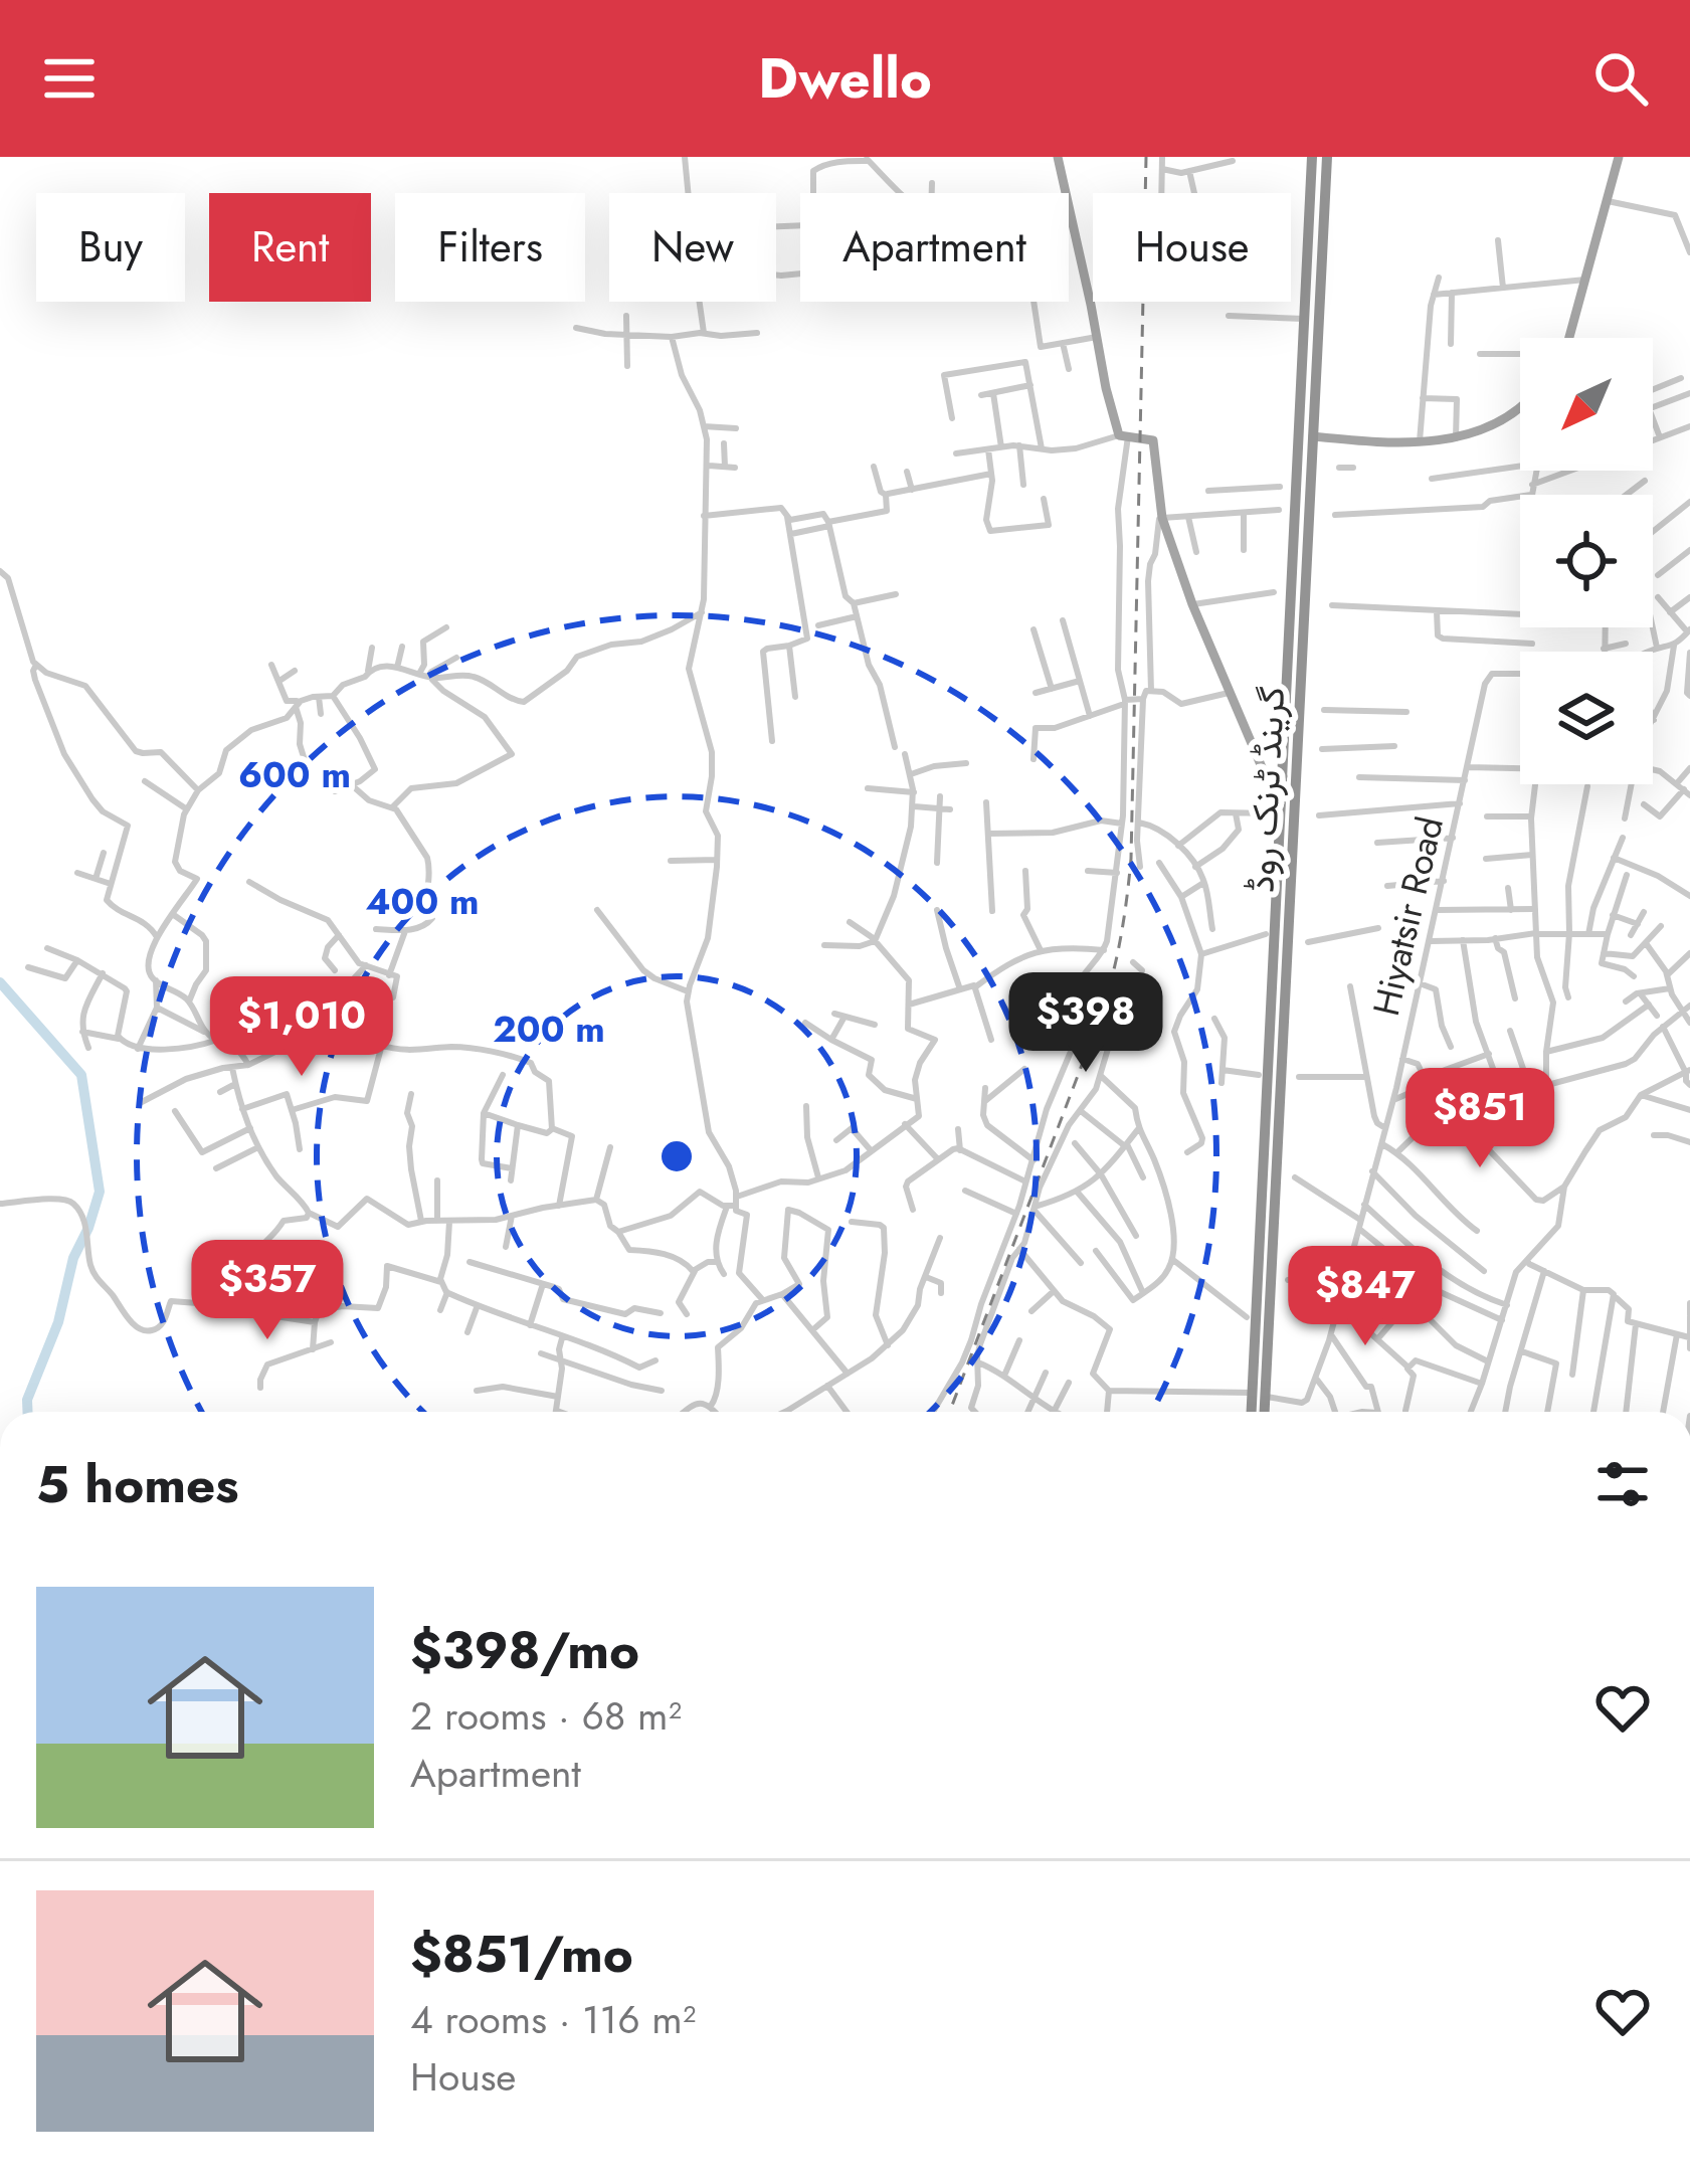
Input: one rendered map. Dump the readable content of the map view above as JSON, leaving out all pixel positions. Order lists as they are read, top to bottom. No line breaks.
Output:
{"streets":{"highway":["گرینڈ ٹرنک روڈ"],"street":["Hiyatsir Road"]},"north":"bottom left","page":{"header":"Dwello","chip":["Buy","Rent","Filters","New","Apartment","House"],"price":["$398","$1,010","$851","$357","$847"],"heading":"5 homes","list":[{"name":"$398/mo","note":"2 rooms · 68 m² · Apartment"},{"name":"$851/mo","note":"4 rooms · 116 m² · House"}]},"rings":["600 m","400 m","200 m"]}
